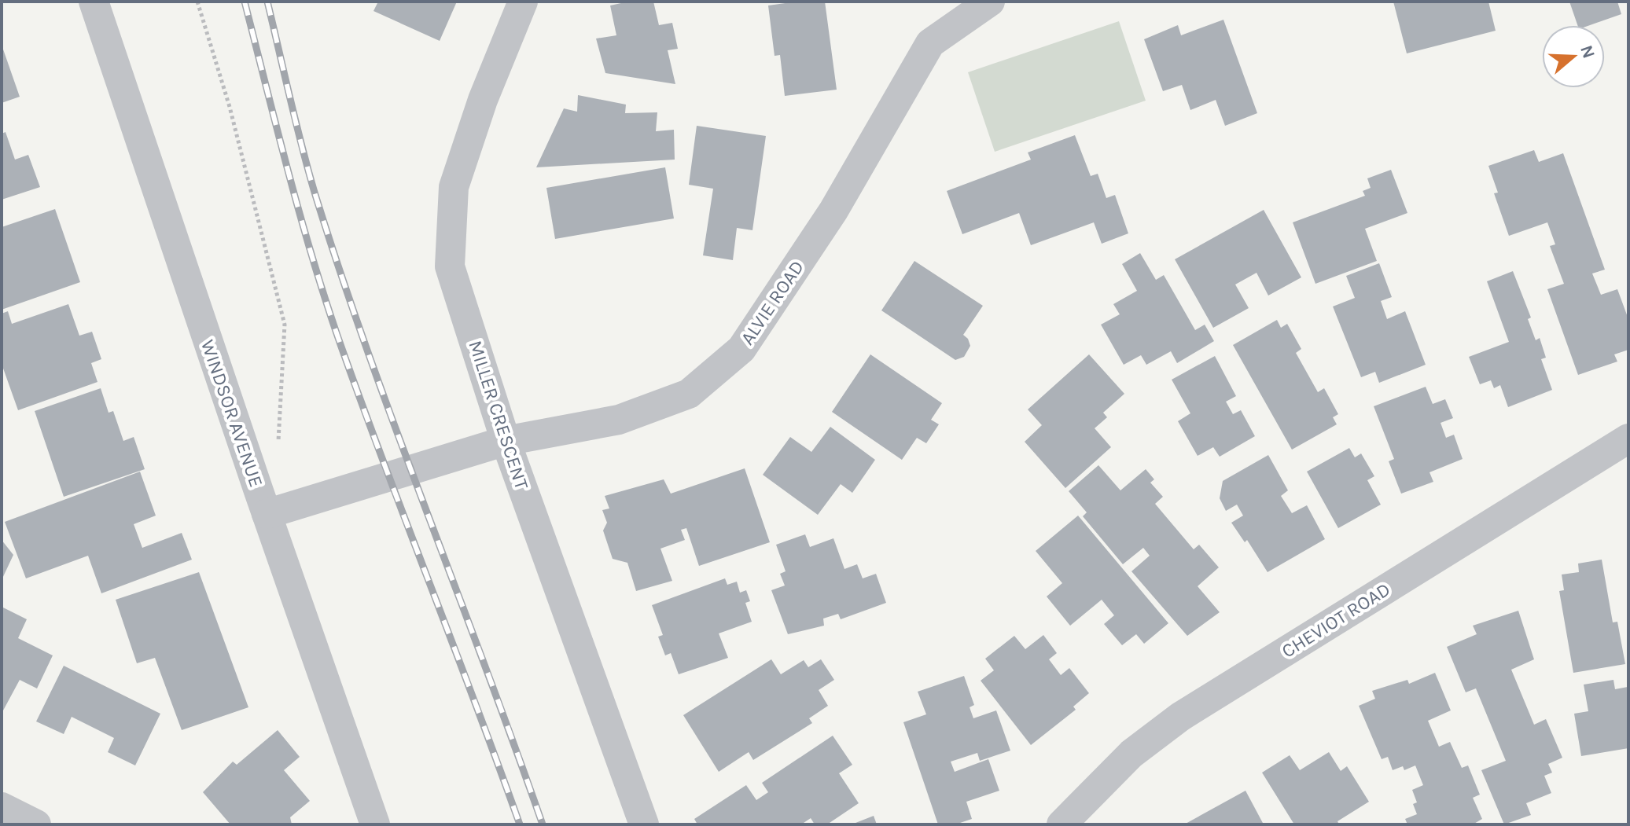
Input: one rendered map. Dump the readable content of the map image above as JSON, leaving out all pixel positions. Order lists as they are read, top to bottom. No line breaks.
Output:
{"streets":{"street":["ALVIE ROAD","WINDSOR AVENUE","MILLER CRESCENT","CHEVIOT ROAD"]},"crossings":[["ALVIE ROAD","WINDSOR AVENUE"],["ALVIE ROAD","MILLER CRESCENT"]],"north":"right"}
